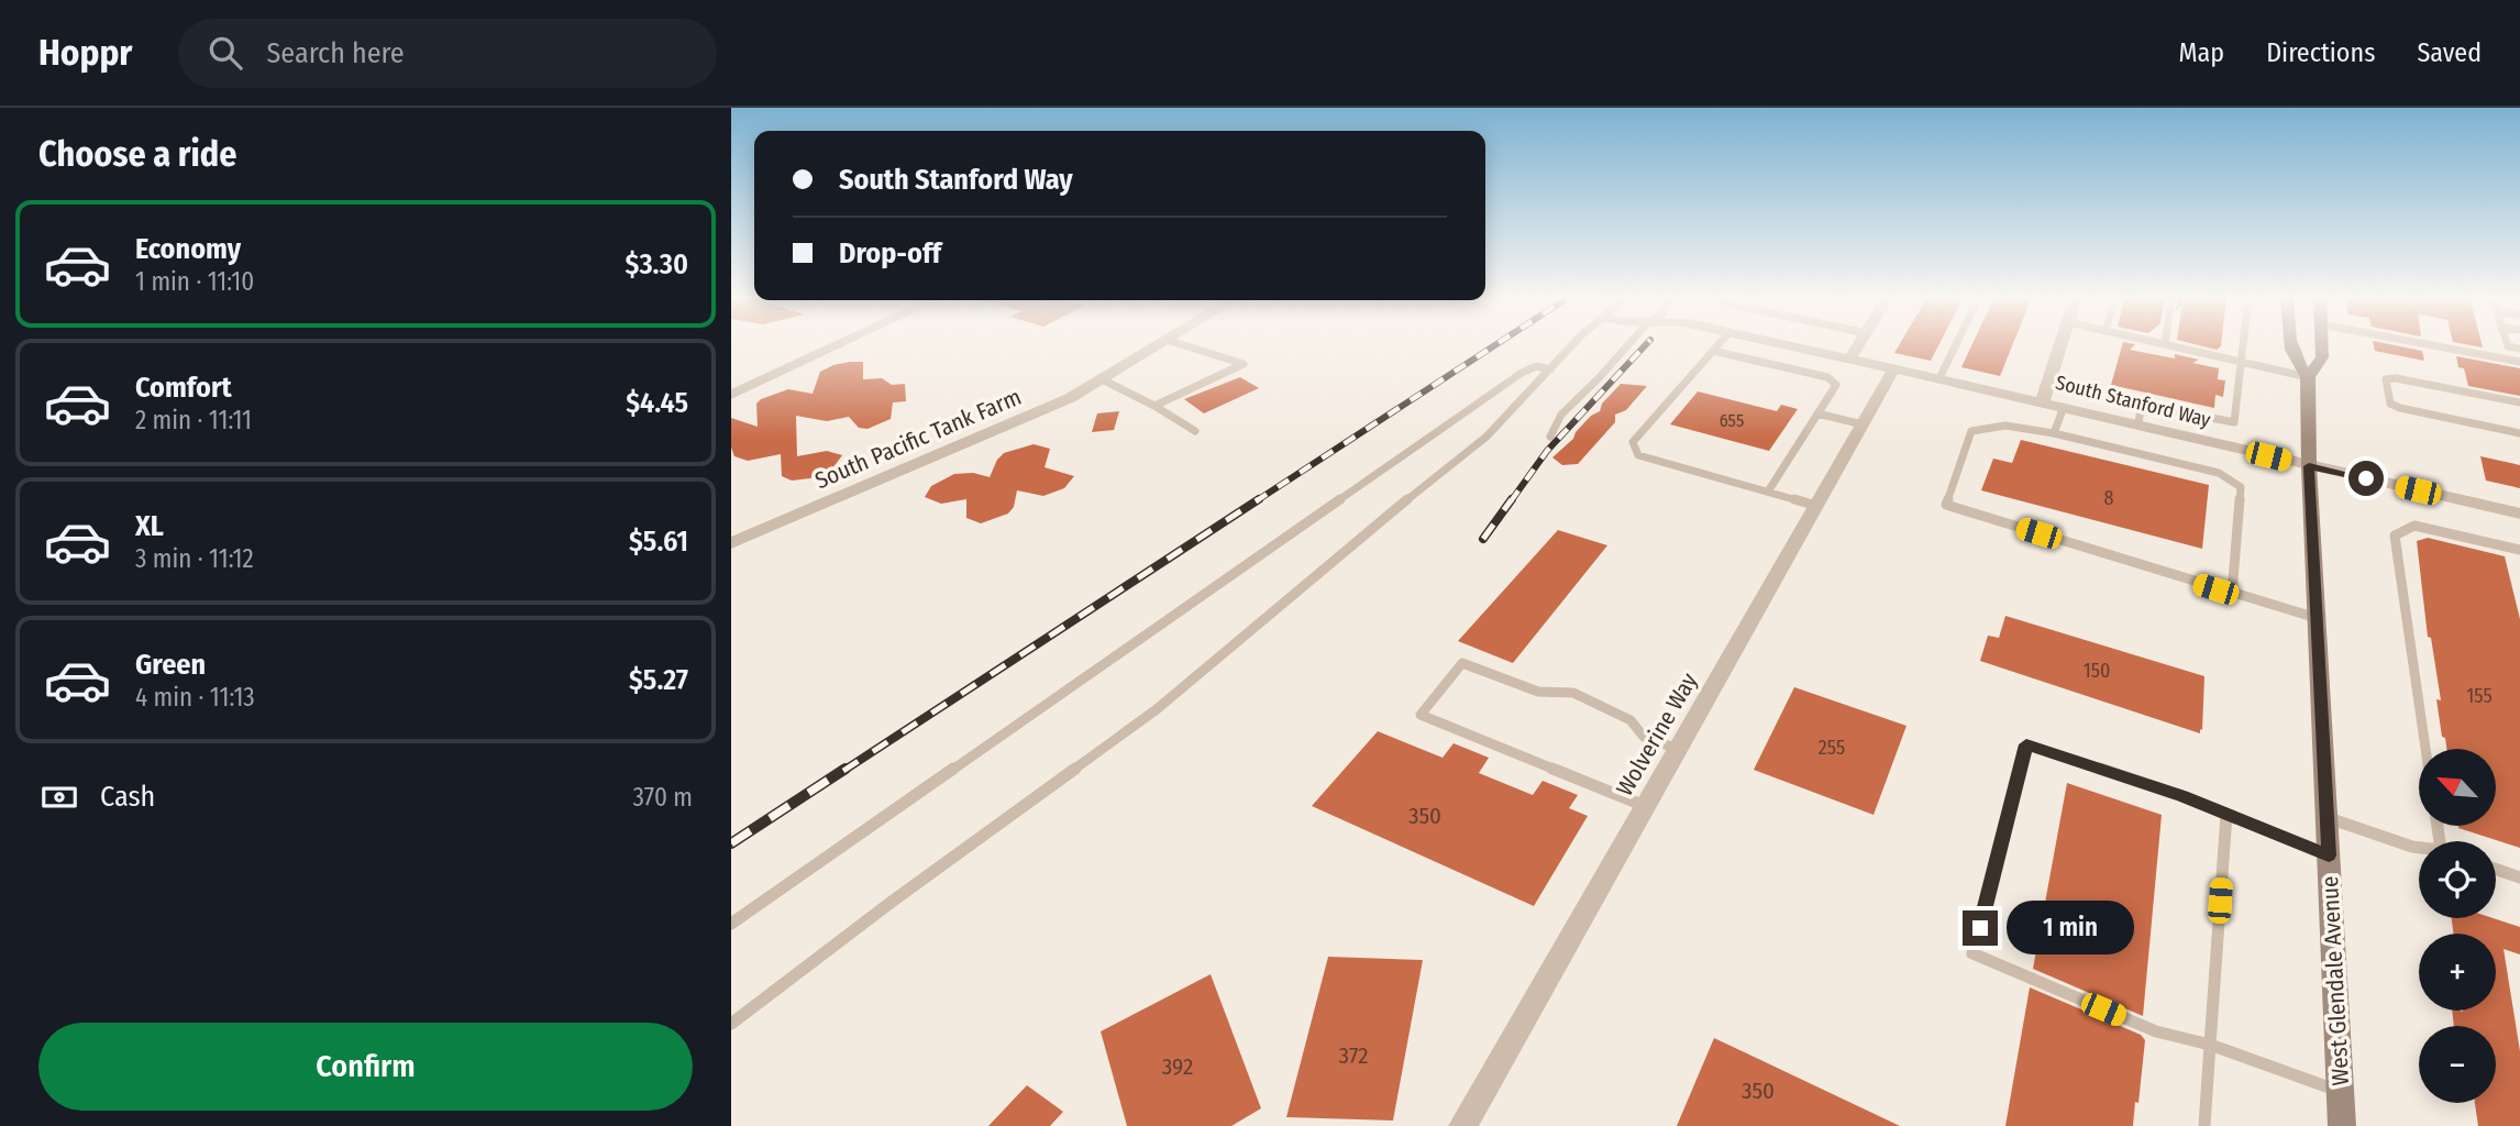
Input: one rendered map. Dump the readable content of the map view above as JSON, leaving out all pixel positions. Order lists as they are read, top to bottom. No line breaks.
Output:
{"streets":{"main road":["West Glendale Avenue"],"street":["South Stanford Way","South Pacific Tank Farm","Wolverine Way"]},"crossings":[["South Stanford Way","Wolverine Way"],["South Stanford Way","West Glendale Avenue"]],"house_numbers":["655","8","150","155","255","350","372","392","350"],"north":"top left","page":{"header":"Hoppr","search":"Search here","nav":["Map","Directions","Saved"],"heading":"Choose a ride","banner":["South Stanford Way","Drop-off"],"list":[{"name":"Economy","note":"1 min · 11:10","value":"$3.30"},{"name":"Comfort","note":"2 min · 11:11","value":"$4.45"},{"name":"XL","note":"3 min · 11:12","value":"$5.61"},{"name":"Green","note":"4 min · 11:13","value":"$5.27"}],"map_buttons":["+","−"],"pay":["Cash","370 m"],"bubble":"1 min","buttons":"Confirm"}}
